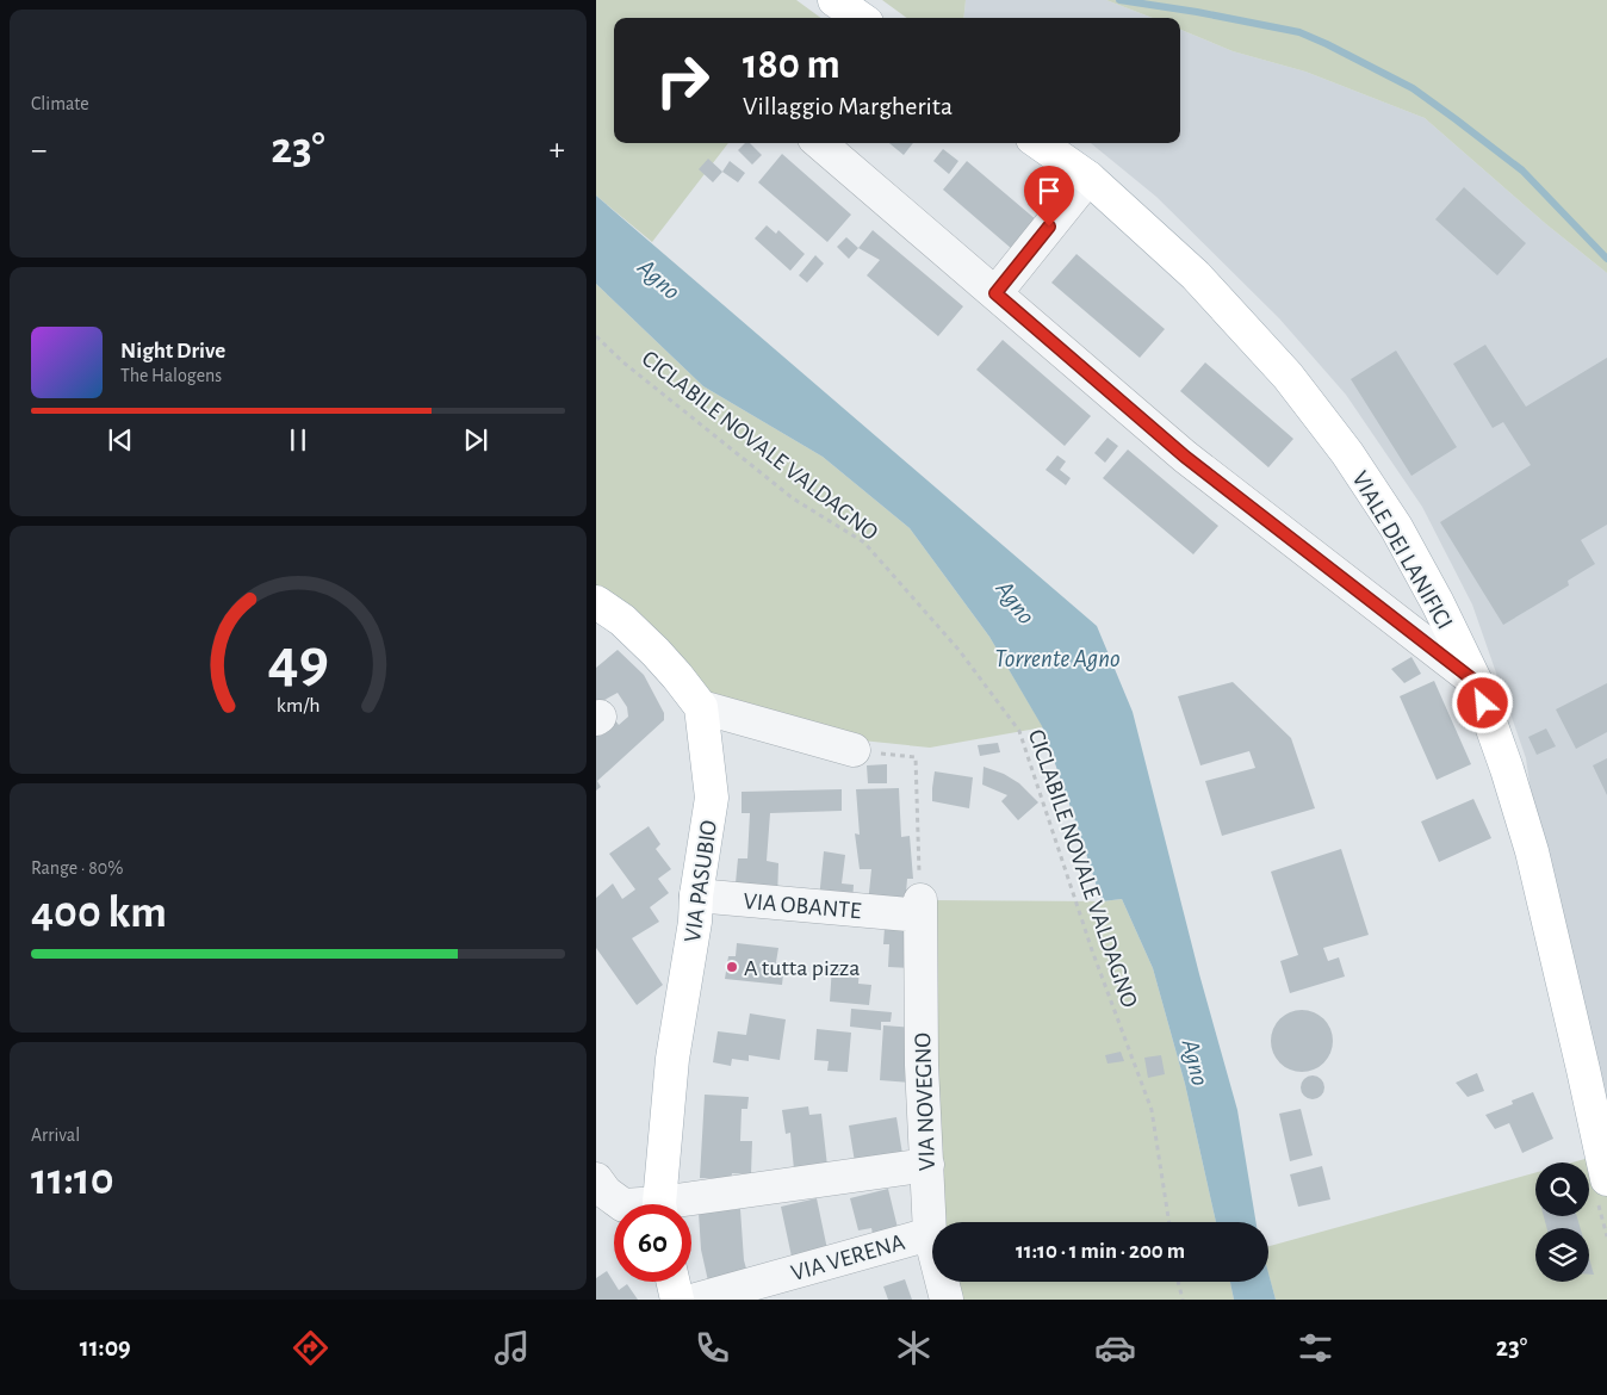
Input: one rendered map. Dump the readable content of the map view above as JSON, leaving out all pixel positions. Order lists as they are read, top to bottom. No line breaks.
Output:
{"streets":{"main road":["VIALE DEI LANIFICI","VIA PASUBIO"],"street":["VIA OBANTE","VIA NOVEGNO","VIA VERENA"],"path":["CICLABILE NOVALE VALDAGNO"]},"crossings":[["VIA PASUBIO","VIA OBANTE"],["VIA OBANTE","VIA NOVEGNO"],["VIA NOVEGNO","VIA VERENA"]],"water":["Agno","Torrente Agno"],"places":["A tutta pizza"],"page":{"tile":["Climate",["Range · 80%","400 km"],["Arrival","11:10"]],"turn":["180 m","Villaggio Margherita"],"heat":["−","23°","+"],"song":["Night Drive","The Halogens"],"limit":"60","trip":"11:10 · 1 min · 200 m","tabs":["11:09","23°"],"gauge":["49","km/h"]}}
